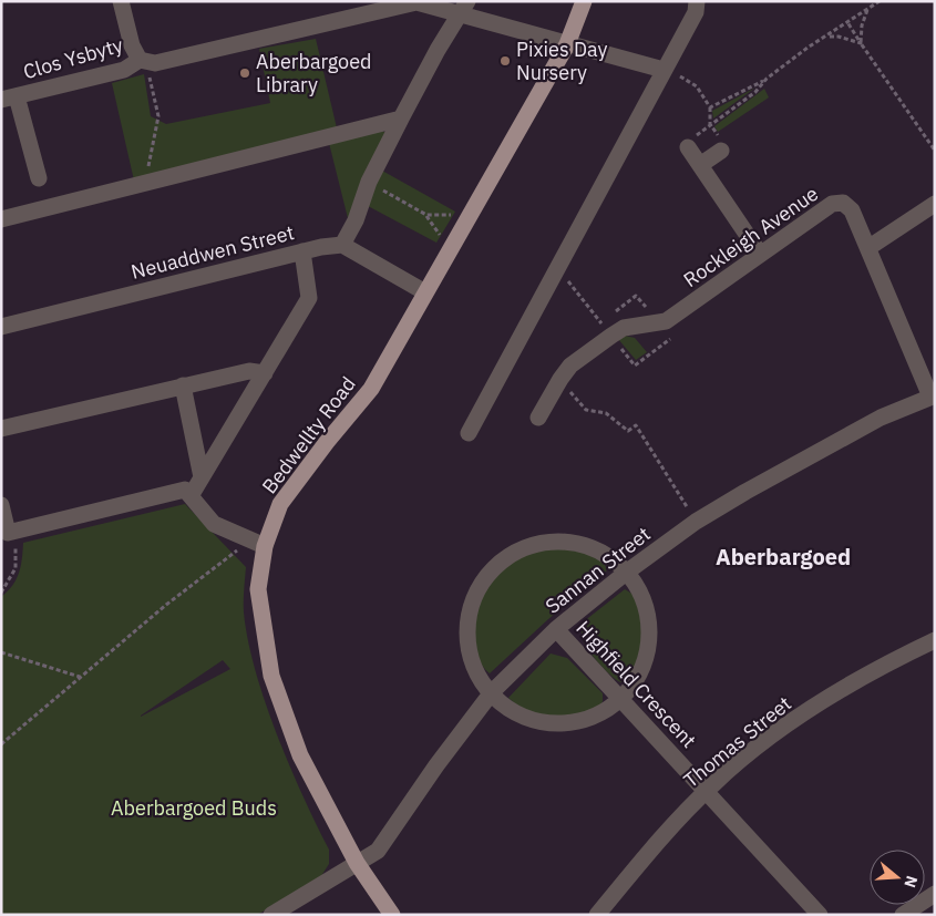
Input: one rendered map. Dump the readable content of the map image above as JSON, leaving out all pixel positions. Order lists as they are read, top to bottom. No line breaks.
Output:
{"streets":{"main road":["Bedwellty Road"],"street":["Clos Ysbyty","Rockleigh Avenue","Neuaddwen Street","Sannan Street","Highfield Crescent","Thomas Street"]},"crossings":[["Rockleigh Avenue","Sannan Street"],["Bedwellty Road","Sannan Street"],["Sannan Street","Highfield Crescent"],["Highfield Crescent","Thomas Street"]],"districts":["Aberbargoed"],"parks":["Aberbargoed Buds"],"places":["Pixies Day Nursery","Aberbargoed Library"],"north":"right"}
